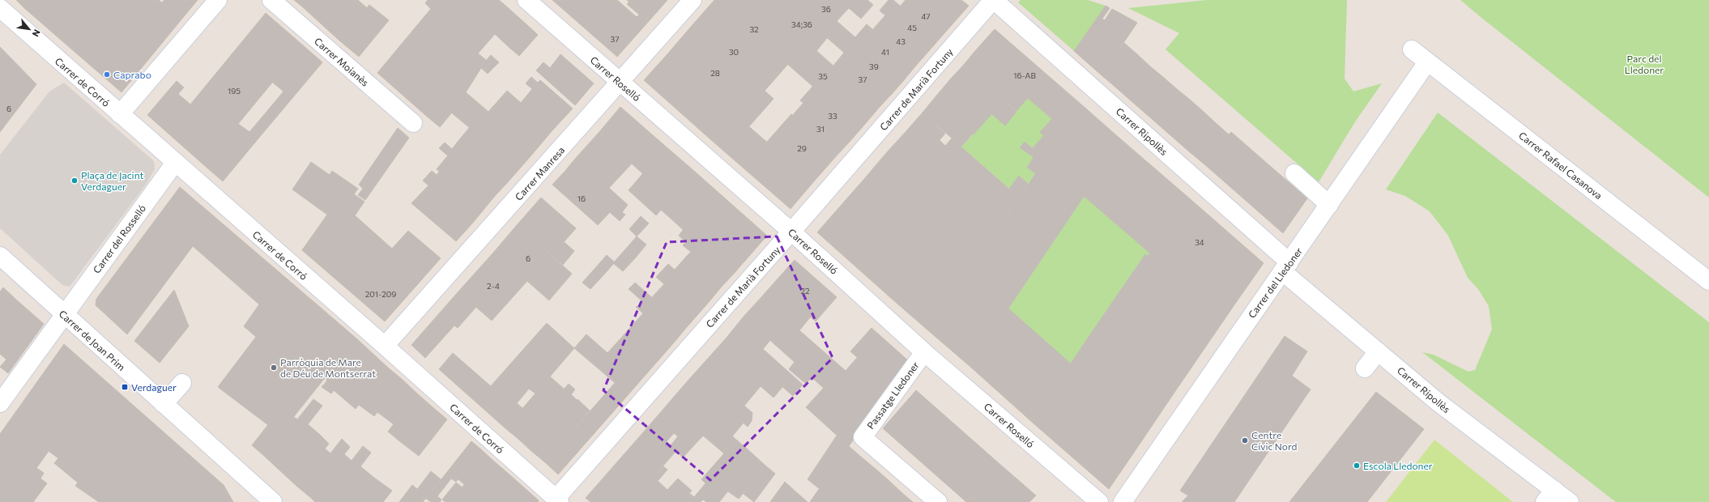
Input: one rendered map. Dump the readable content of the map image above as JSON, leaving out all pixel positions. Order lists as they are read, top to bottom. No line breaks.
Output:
{"streets":{"street":["Carrer Moianès","Carrer Roselló","Carrer de Corró","Carrer de Marià Fortuny","Carrer Ripollès","Carrer Rafael Casanova","Carrer Manresa","Carrer del Rosselló","Carrer del Lledoner","Carrer de Joan Prim","Passatge Lledoner"]},"crossings":[["Carrer Roselló","Carrer de Marià Fortuny"],["Carrer Roselló","Carrer Manresa"],["Carrer Roselló","Passatge Lledoner"],["Carrer de Corró","Carrer de Marià Fortuny"],["Carrer de Corró","Carrer Manresa"],["Carrer de Corró","Carrer del Rosselló"],["Carrer de Marià Fortuny","Carrer Ripollès"],["Carrer Ripollès","Carrer del Lledoner"],["Carrer Rafael Casanova","Carrer del Lledoner"],["Carrer del Rosselló","Carrer de Joan Prim"]],"parks":["Parc del Lledoner"],"places":{"other":["Caprabo","Plaça de Jacint Verdaguer","Parròquia de Mare de Déu de Montserrat","Centre Cívic Nord","Escola Lledoner"],"transit":["Verdaguer"]},"house_numbers":["36","47","34;36","45","32","37","43","30","41","39","28","16-AB","35","37","195","6","33","31","29","16","34","6","2-4","22","201-209"],"north":"bottom right"}
